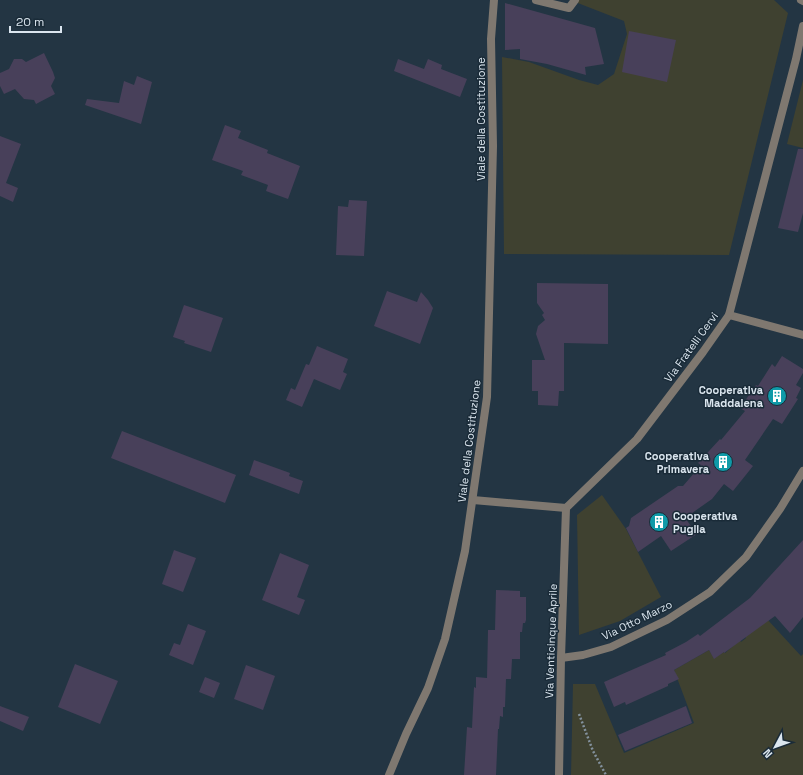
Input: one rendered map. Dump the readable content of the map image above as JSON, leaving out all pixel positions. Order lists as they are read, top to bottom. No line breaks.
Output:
{"streets":{"street":["Viale della Costituzione","Via Fratelli Cervi","Via Otto Marzo","Via Venticinque Aprile"]},"crossings":[["Via Fratelli Cervi","Via Venticinque Aprile"],["Via Otto Marzo","Via Venticinque Aprile"]],"places":{"building":["Cooperativa Maddalena","Cooperativa Primavera","Cooperativa Puglia"]},"scale_bar":"20 m","north":"bottom left"}
